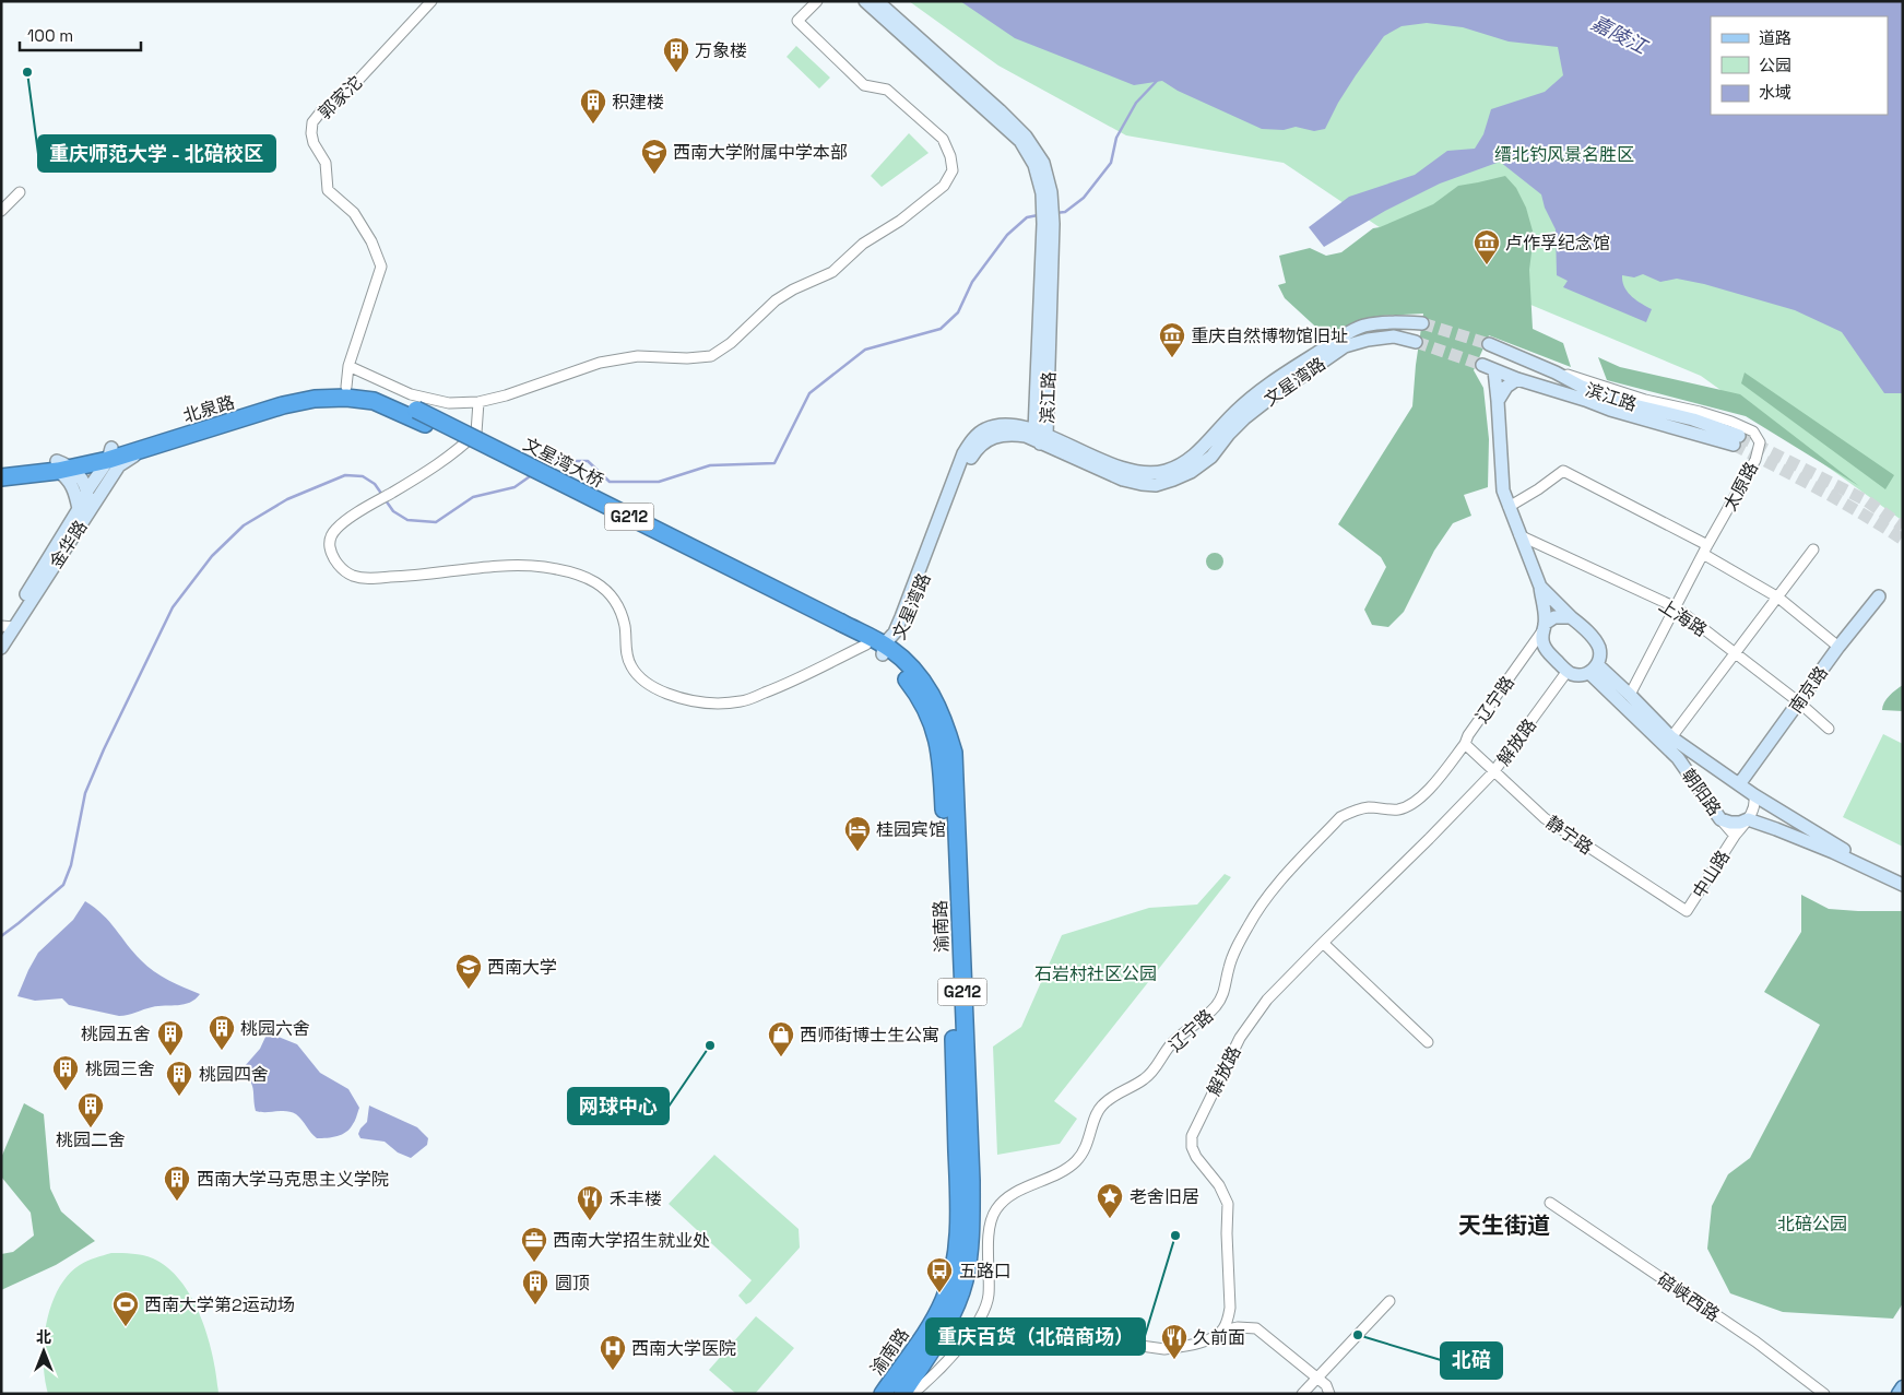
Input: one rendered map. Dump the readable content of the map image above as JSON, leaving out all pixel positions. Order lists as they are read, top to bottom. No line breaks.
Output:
{"streets":{"highway":["北泉路","文星湾大桥","G212","渝南路"],"main road":["文星湾路","滨江路","金华路","南京路","朝阳路"],"street":["郭家沱","太原路","上海路","辽宁路","解放路","静宁路","中山路","碚峡西路"]},"crossings":[["郭家沱","北泉路"],["文星湾路","滨江路"],["文星湾路","渝南路"],["滨江路","太原路"],["北泉路","文星湾大桥"],["北泉路","金华路"],["文星湾大桥","渝南路"],["太原路","上海路"],["上海路","南京路"],["辽宁路","解放路"],["辽宁路","朝阳路"],["辽宁路","静宁路"],["解放路","朝阳路"],["解放路","静宁路"],["朝阳路","中山路"],["静宁路","中山路"]],"districts":["天生街道"],"water":["嘉陵江"],"parks":["缙北钓风景名胜区","石岩村社区公园","北碚公园"],"places":{"other":["重庆师范大学 - 北碚校区","网球中心","重庆百货（北碚商场）","北碚"],"building":["万象楼","积建楼","桃园六舍","桃园五舍","桃园三舍","桃园四舍","桃园二舍","西南大学马克思主义学院","圆顶"],"school or university":["西南大学附属中学本部","西南大学"],"museum":["卢作孚纪念馆","重庆自然博物馆旧址"],"hotel":["桂园宾馆"],"shop":["西师街博士生公寓"],"place":["老舍旧居"],"restaurant":["禾丰楼","久前面"],"office":["西南大学招生就业处"],"bus stop":["五路口"],"sports":["西南大学第2运动场"],"hospital":["西南大学医院"]},"legend":["道路","公园","水域"],"scale_bar":"100 m","north":"top"}
